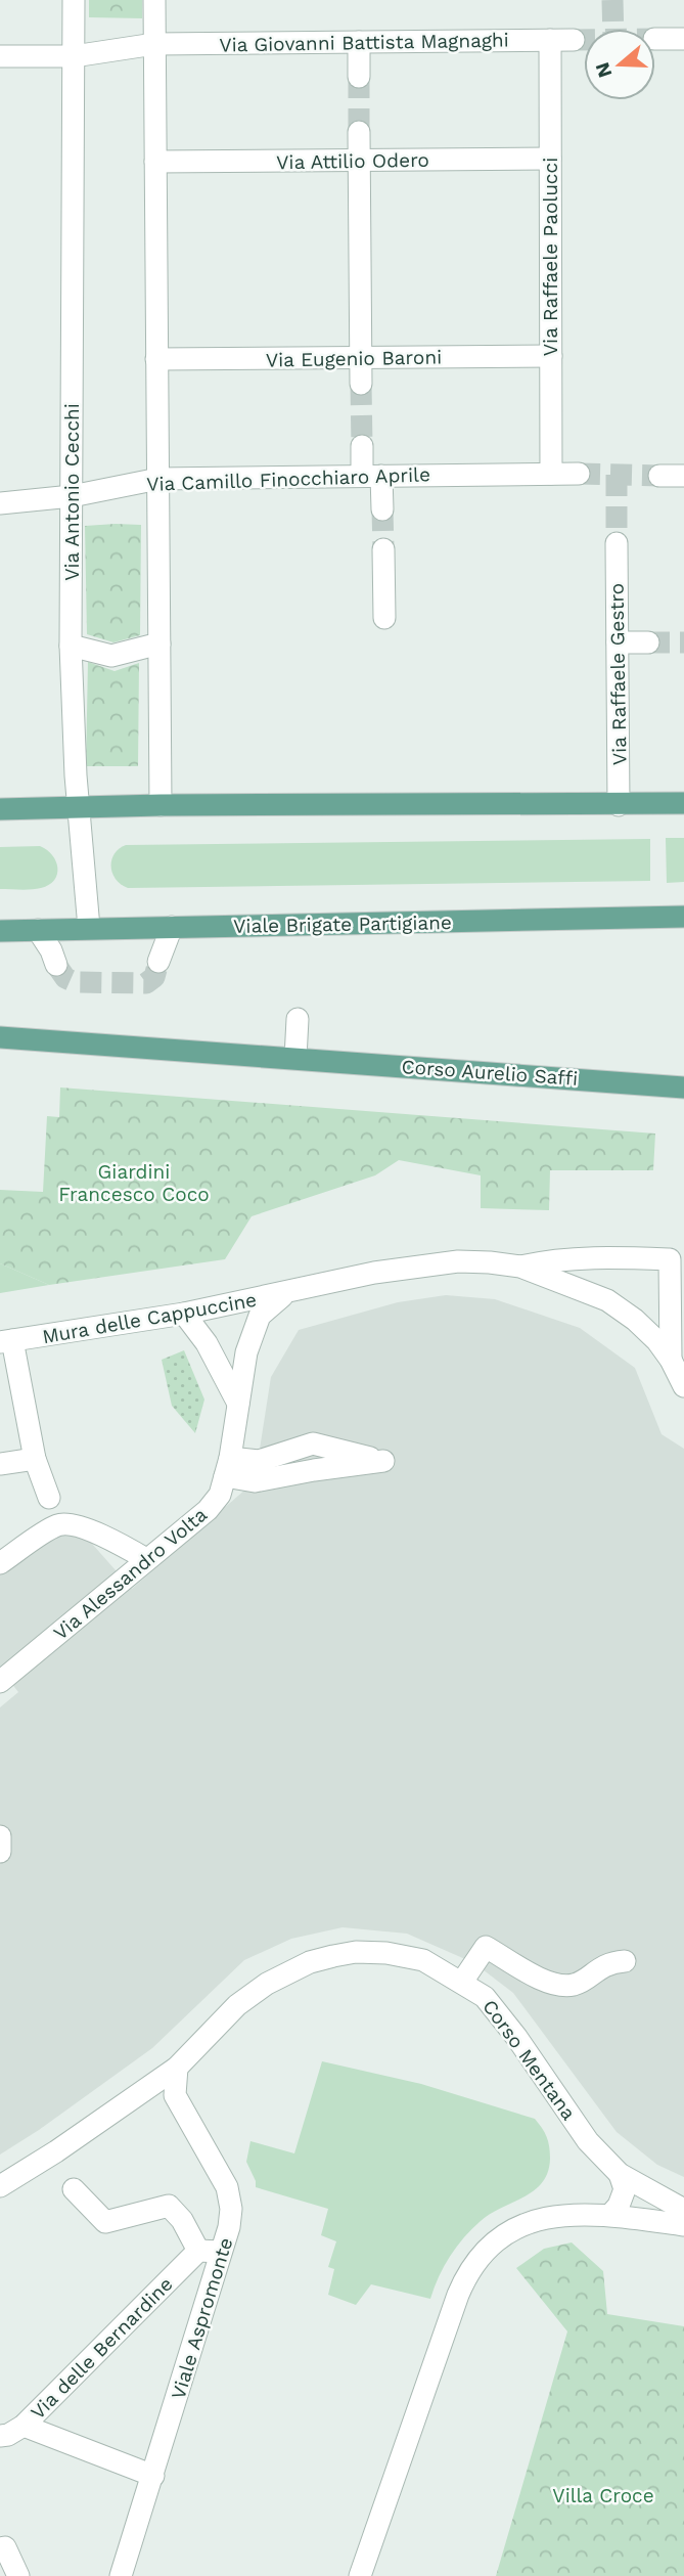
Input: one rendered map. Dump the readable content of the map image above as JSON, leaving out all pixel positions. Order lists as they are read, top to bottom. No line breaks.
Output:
{"streets":{"main road":["Viale Brigate Partigiane","Corso Aurelio Saffi"],"street":["Via Giovanni Battista Magnaghi","Via Attilio Odero","Via Raffaele Paolucci","Via Eugenio Baroni","Via Camillo Finocchiaro Aprile","Via Antonio Cecchi","Via Raffaele Gestro","Mura delle Cappuccine","Via Alessandro Volta","Corso Mentana","Viale Aspromonte","Via delle Bernardine"]},"crossings":[["Via Giovanni Battista Magnaghi","Via Raffaele Paolucci"],["Via Attilio Odero","Via Raffaele Paolucci"],["Via Raffaele Paolucci","Via Eugenio Baroni"],["Via Raffaele Paolucci","Via Camillo Finocchiaro Aprile"],["Via Camillo Finocchiaro Aprile","Via Antonio Cecchi"],["Via Antonio Cecchi","Viale Brigate Partigiane"],["Mura delle Cappuccine","Via Alessandro Volta"],["Corso Mentana","Viale Aspromonte"]],"parks":["Giardini Francesco Coco","Villa Croce"],"north":"left"}
